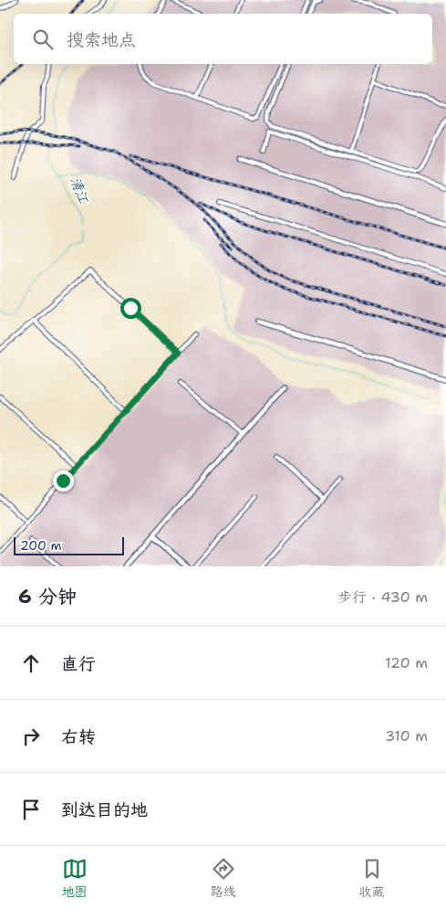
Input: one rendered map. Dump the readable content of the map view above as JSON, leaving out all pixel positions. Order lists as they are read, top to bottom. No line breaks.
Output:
{"water":["清江"],"scale_bar":"200 m","page":{"search":"搜索地点","scale":"200 m","heading":["6 分钟","步行 · 430 m"],"list":[["直行","120 m"],["右转","310 m"],"到达目的地"],"nav":["地图","路线","收藏"]}}
